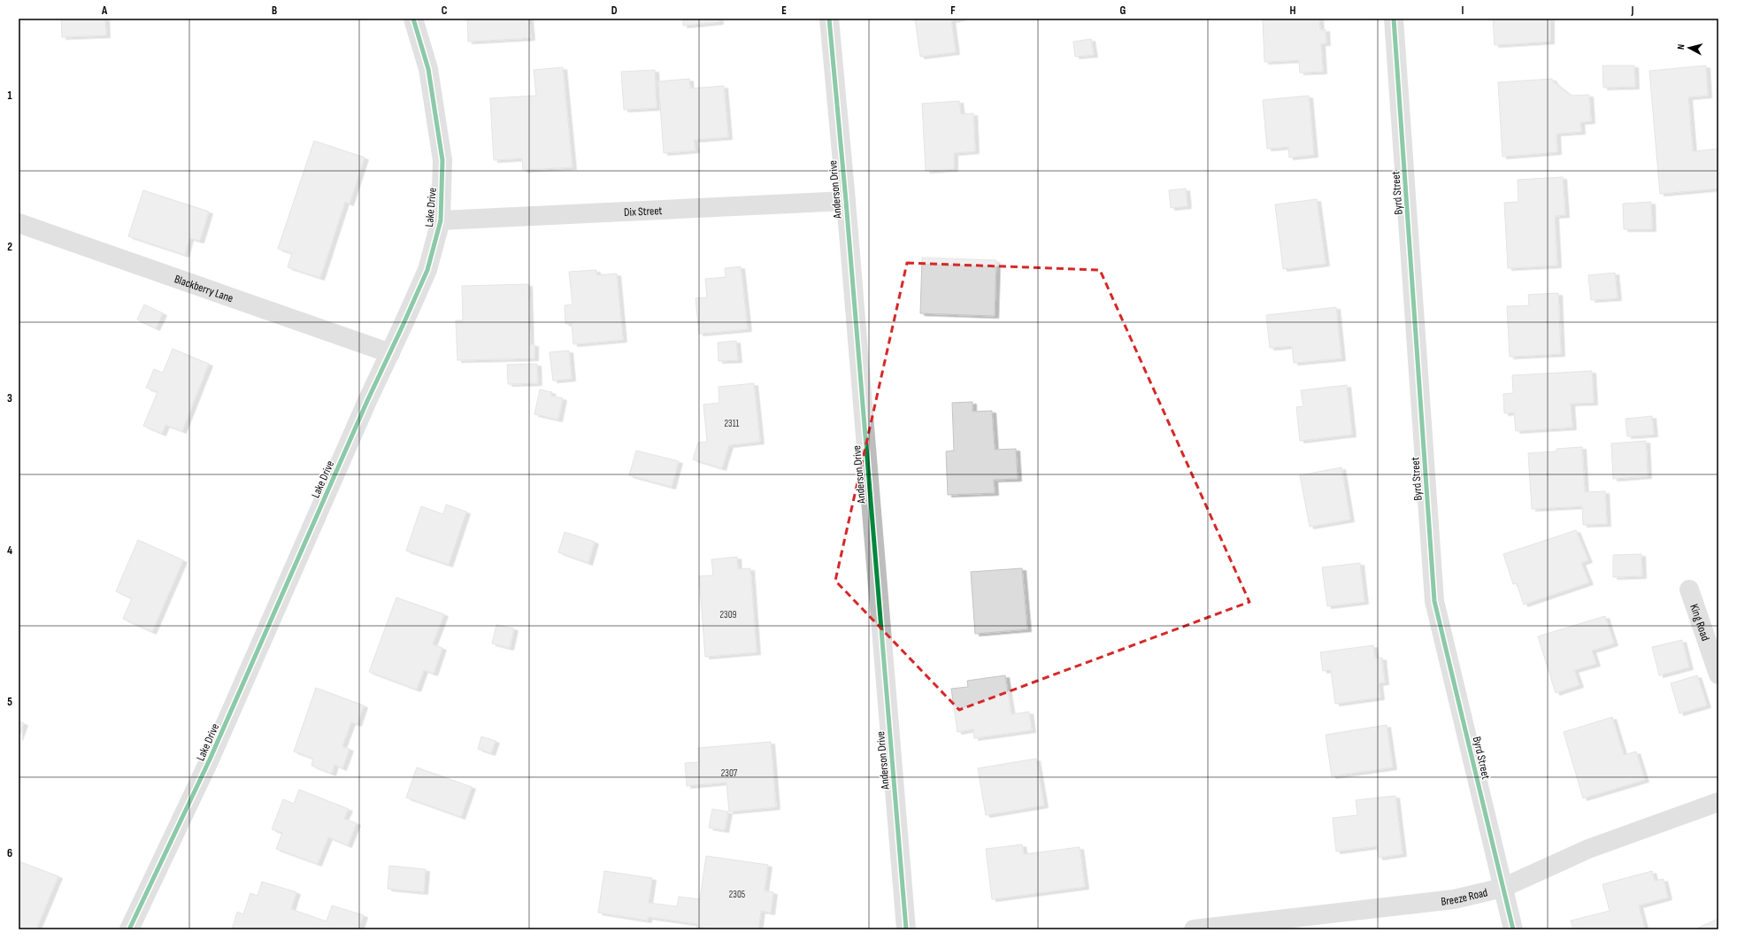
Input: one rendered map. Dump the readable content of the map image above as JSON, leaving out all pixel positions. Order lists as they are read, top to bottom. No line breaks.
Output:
{"streets":{"street":["Anderson Drive","Byrd Street","Lake Drive","Dix Street","Blackberry Lane","King Road","Breeze Road"]},"crossings":[["Anderson Drive","Dix Street"],["Byrd Street","Breeze Road"],["Lake Drive","Dix Street"],["Lake Drive","Blackberry Lane"]],"house_numbers":["2311","2309","2307","2305"],"north":"left","grid":{"columns":["A","B","C","D","E","F","G","H","I","J"],"rows":["1","2","3","4","5","6"]}}
